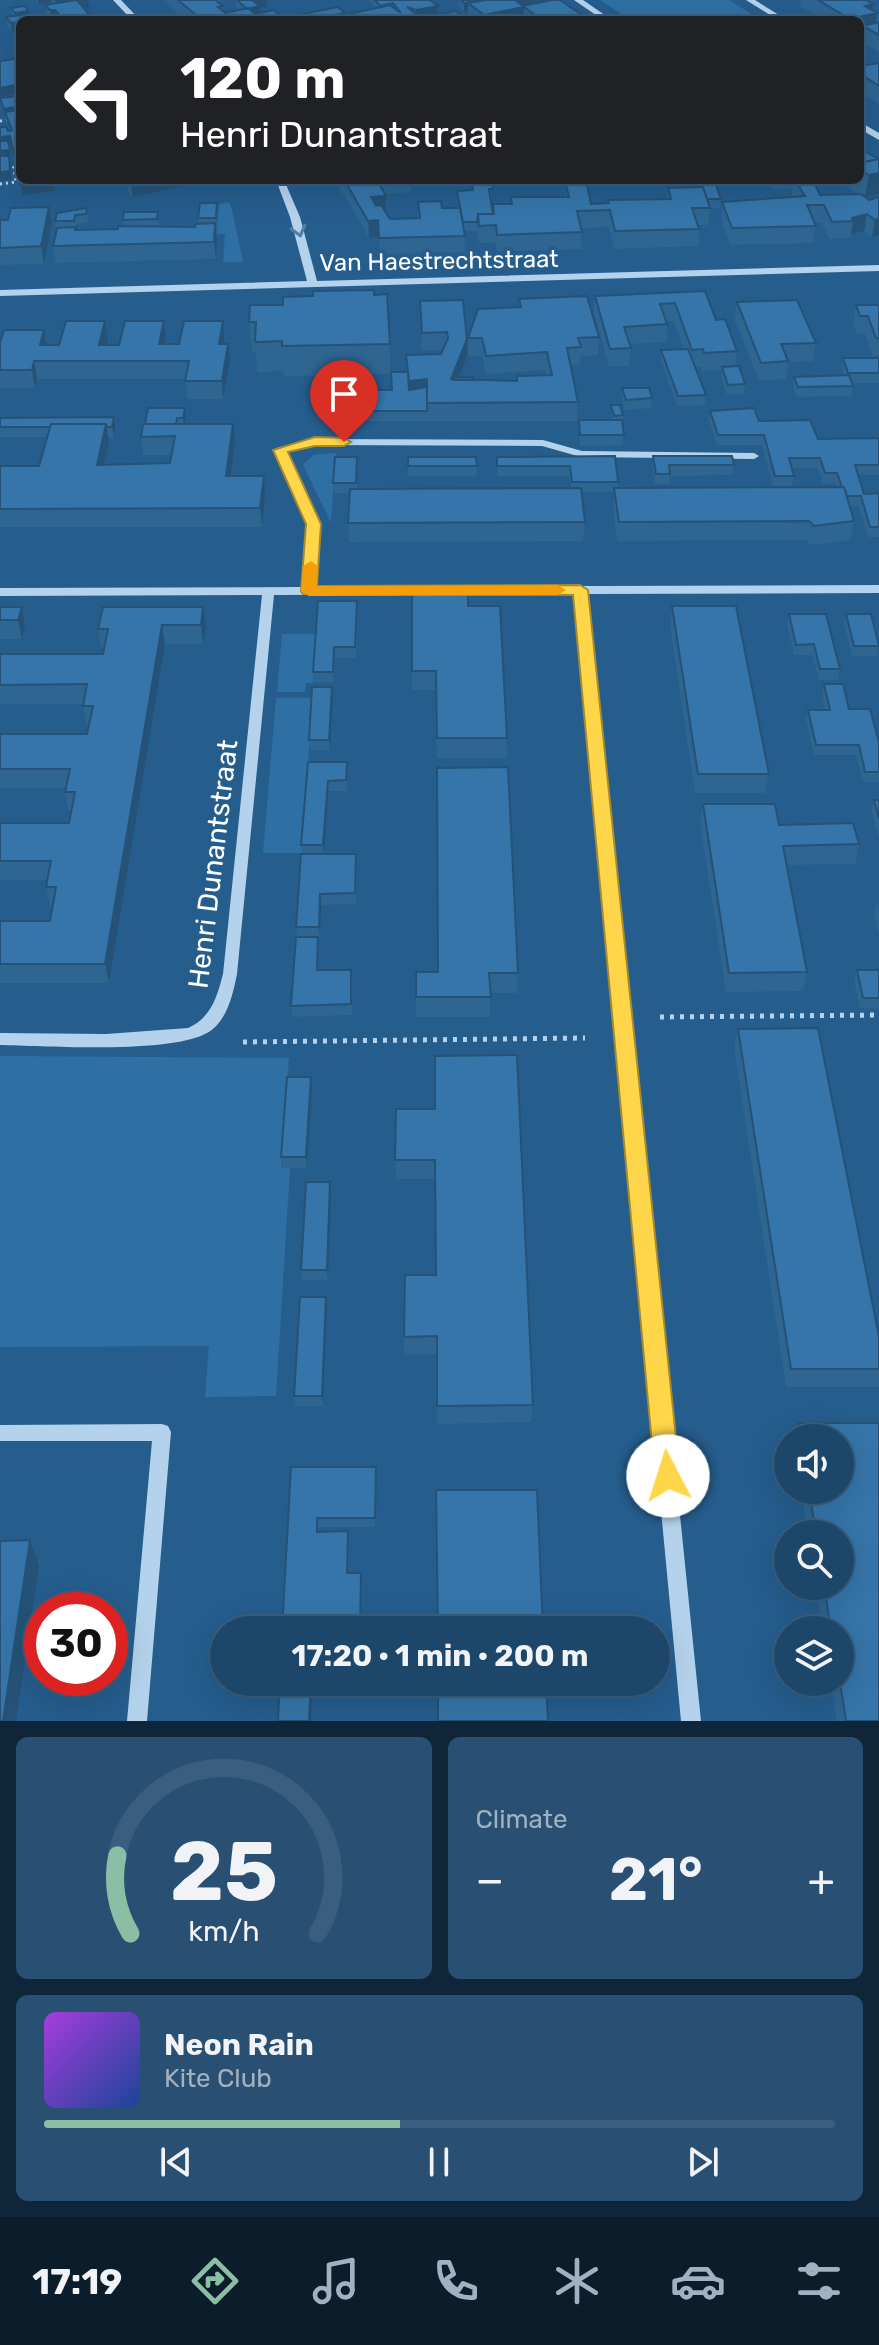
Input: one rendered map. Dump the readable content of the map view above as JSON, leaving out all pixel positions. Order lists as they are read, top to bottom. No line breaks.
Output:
{"streets":{"street":["Van Haestrechtstraat","Henri Dunantstraat"]},"page":{"turn":["120 m","Henri Dunantstraat"],"limit":"30","trip":"17:20 · 1 min · 200 m","tile":"Climate","heat":["−","21°","+"],"song":["Neon Rain","Kite Club"],"tabs":"17:19","gauge":["25","km/h"]}}
